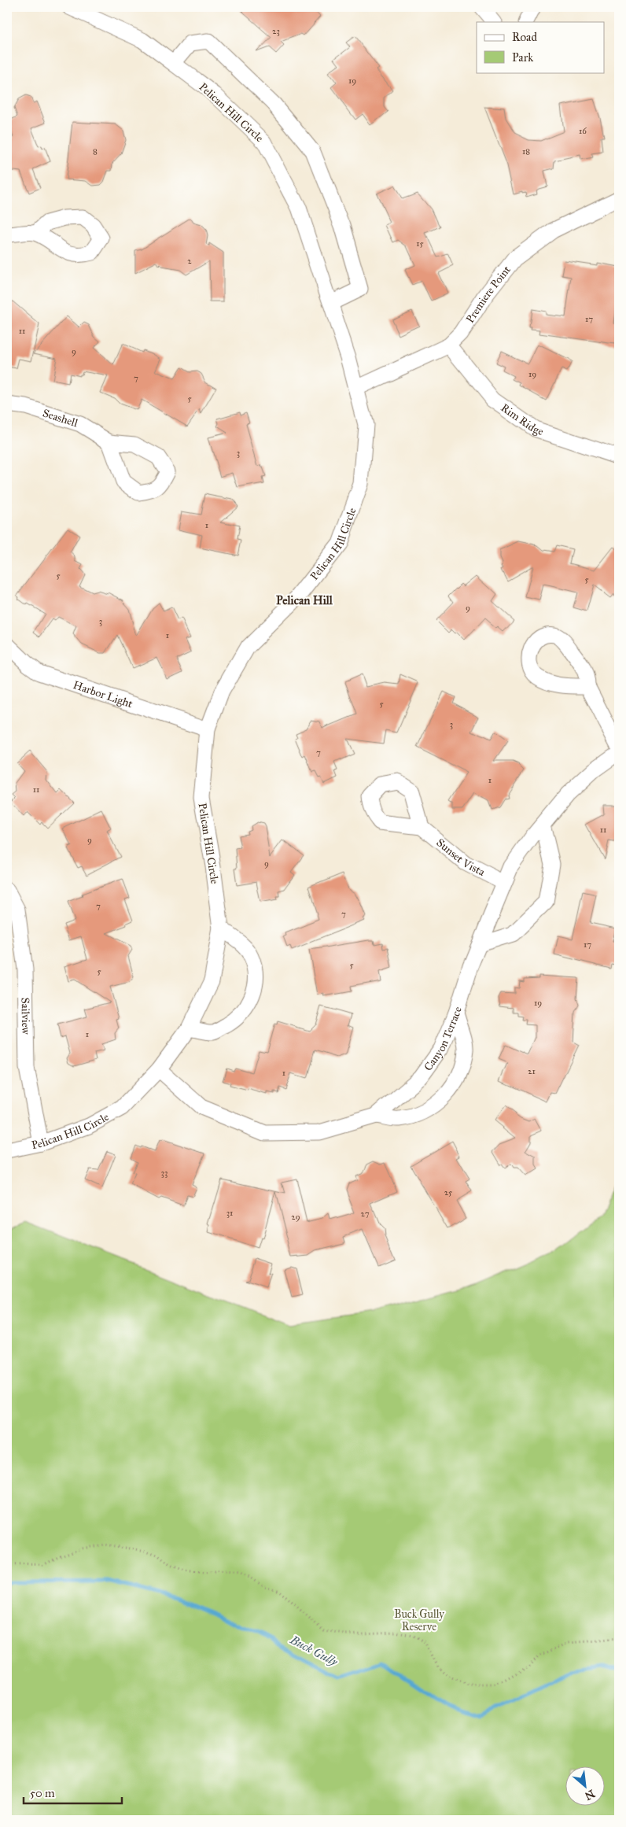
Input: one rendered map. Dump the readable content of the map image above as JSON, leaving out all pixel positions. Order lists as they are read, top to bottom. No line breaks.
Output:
{"streets":{"street":["Pelican Hill Circle","Premiere Point","Seashell","Rim Ridge","Harbor Light","Sunset Vista","Sailview","Canyon Terrace"]},"crossings":[["Pelican Hill Circle","Premiere Point"],["Pelican Hill Circle","Harbor Light"],["Pelican Hill Circle","Sailview"],["Pelican Hill Circle","Canyon Terrace"],["Premiere Point","Rim Ridge"],["Sunset Vista","Canyon Terrace"]],"districts":["Pelican Hill"],"water":["Buck Gully"],"parks":["Buck Gully Reserve"],"house_numbers":["23","19","16","8","18","15","2","17","11","9","19","7","5","3","1","5","5","9","3","1","5","3","7","1","11","11","9","9","7","7","17","5","5","19","1","21","1","33","25","31","27","29"],"legend":["Road","Park"],"scale_bar":"50 m","north":"bottom right"}
